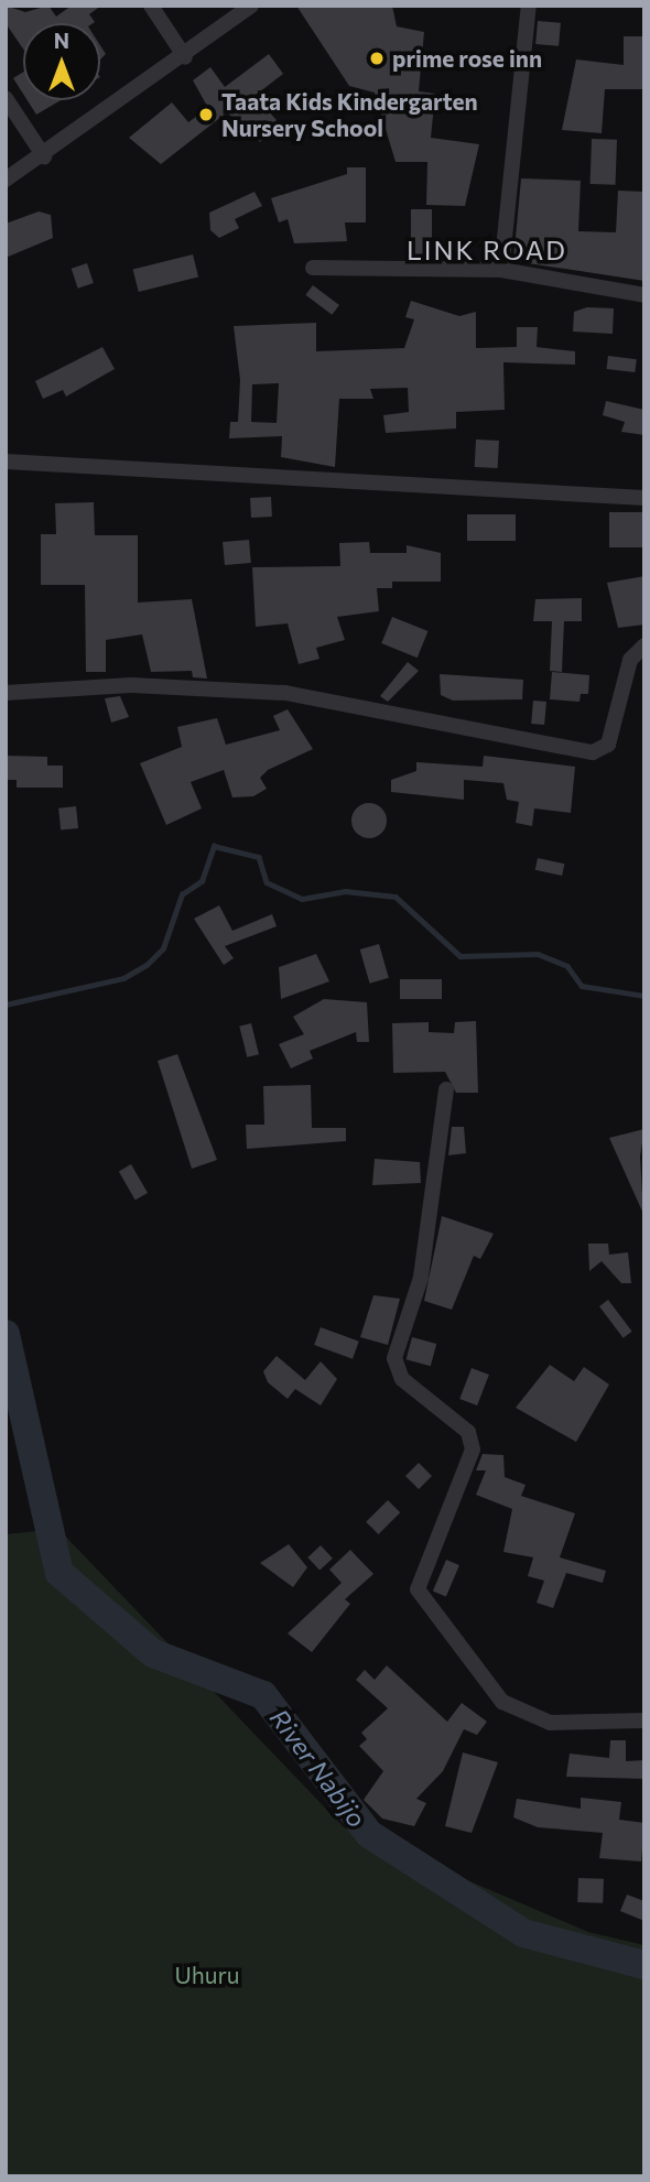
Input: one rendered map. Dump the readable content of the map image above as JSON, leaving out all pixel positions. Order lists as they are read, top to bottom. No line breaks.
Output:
{"districts":["LINK ROAD"],"water":["River Nabijo"],"parks":["Uhuru"],"places":["prime rose inn","Taata Kids Kindergarten Nursery School"],"north":"top"}
